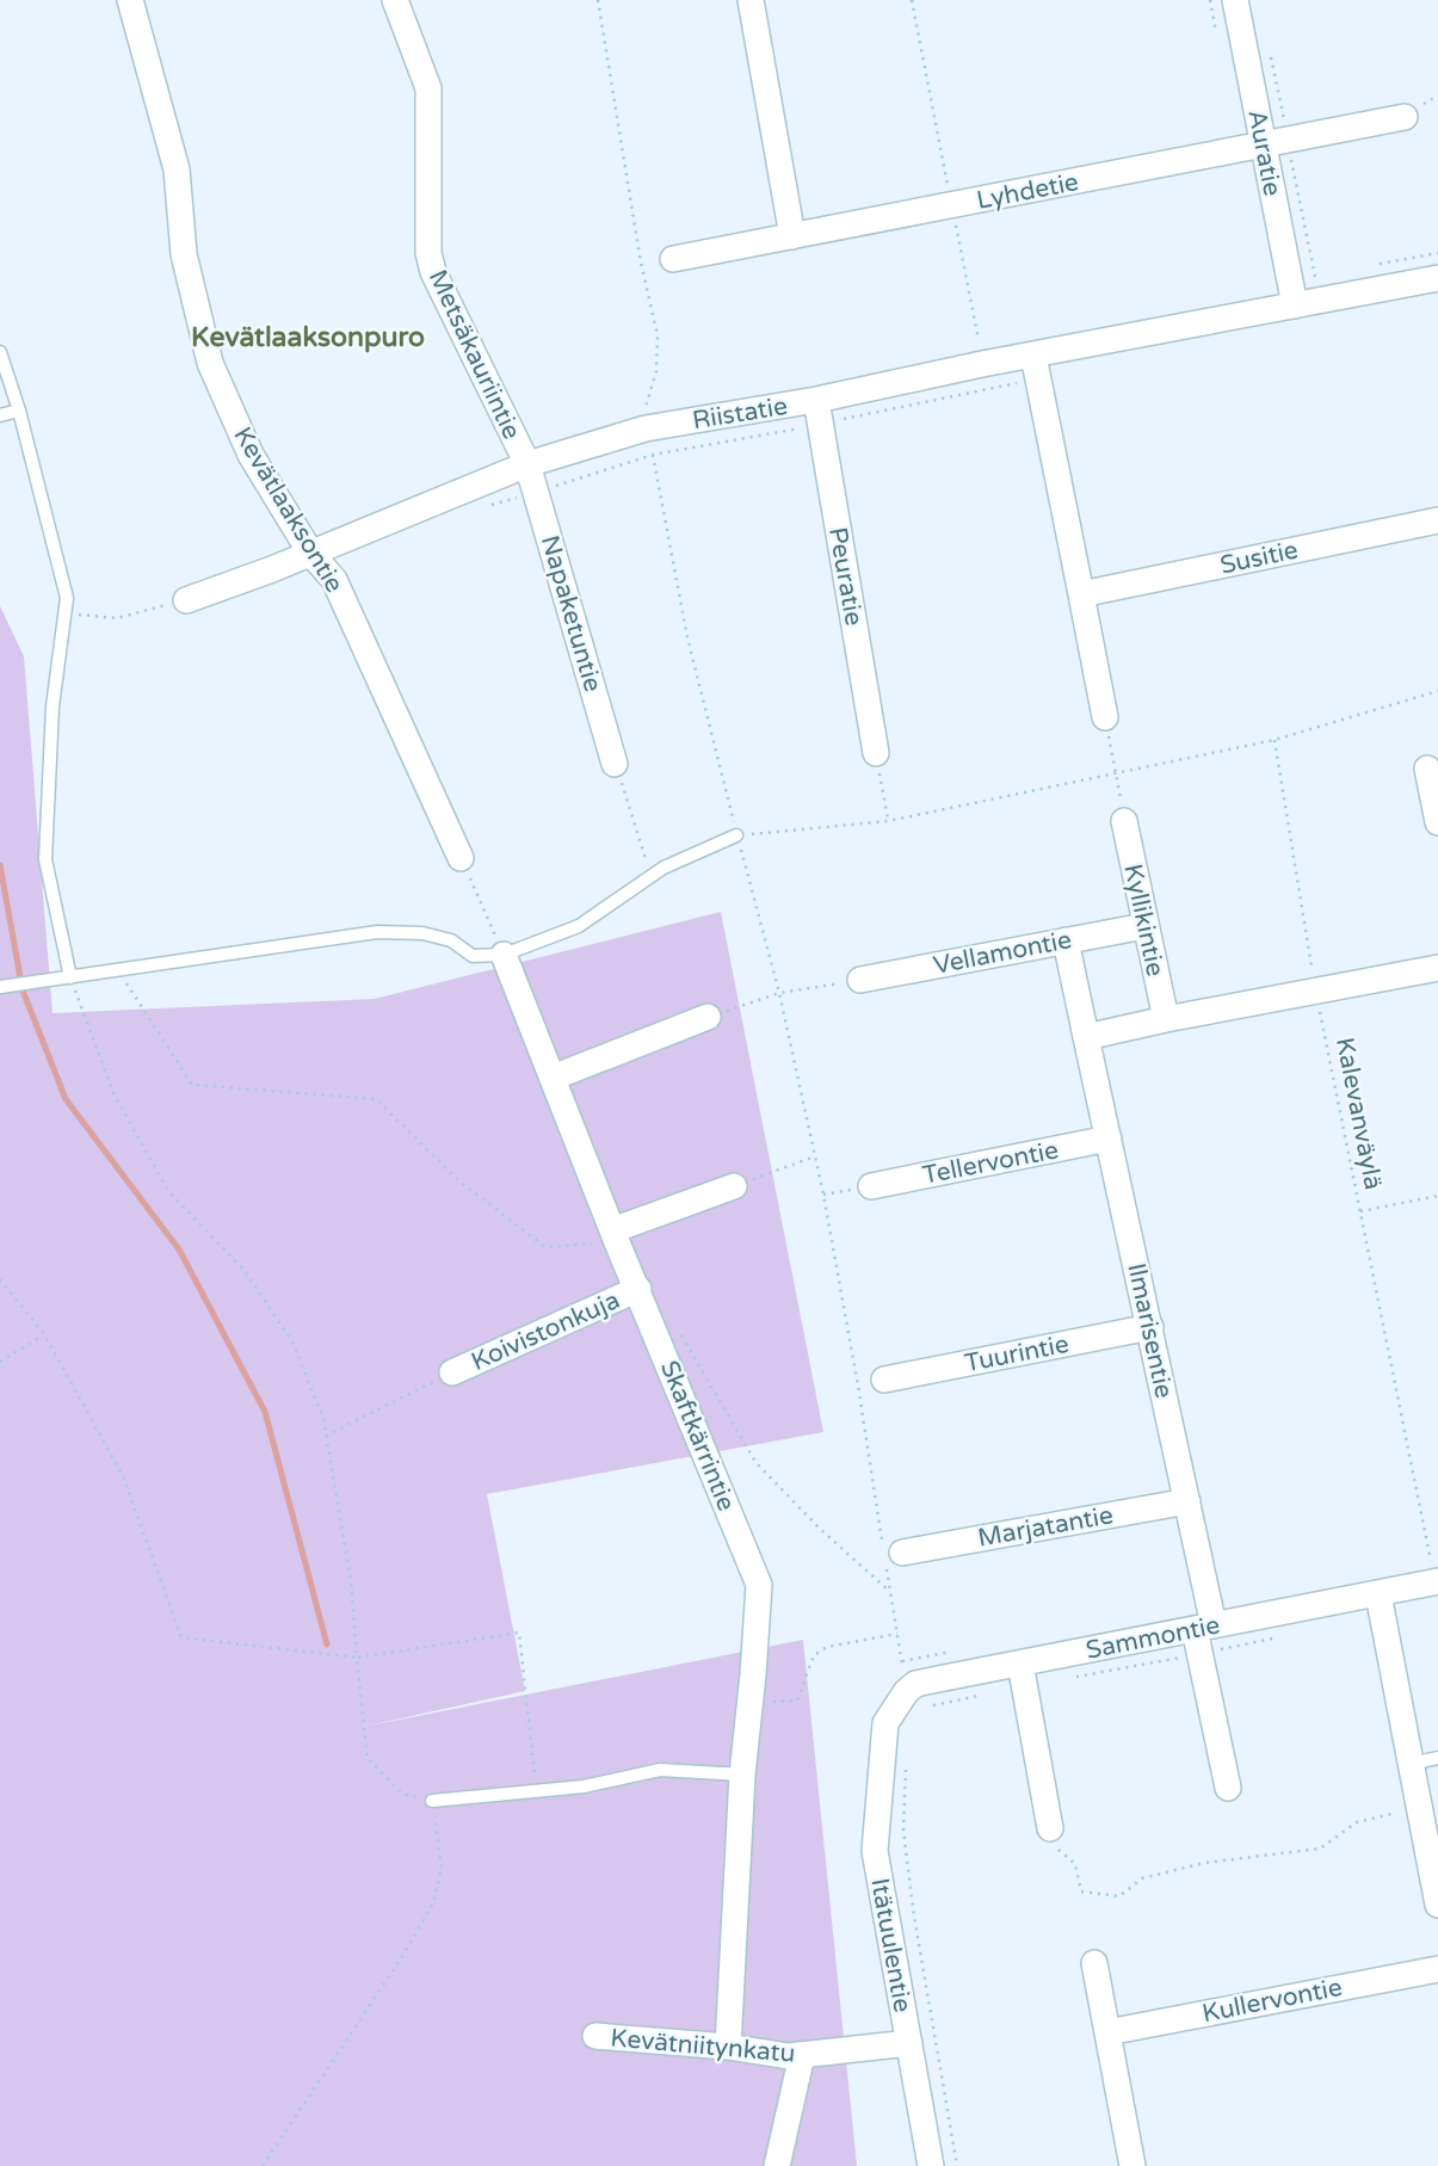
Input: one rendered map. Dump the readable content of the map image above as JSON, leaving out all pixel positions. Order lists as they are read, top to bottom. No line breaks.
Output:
{"streets":{"street":["Auratie","Lyhdetie","Metsäkauriintie","Riistatie","Kevätlaaksontie","Susitie","Peuratie","Napaketuntie","Kyllikintie","Vellamontie","Tellervontie","Koivistonkuja","Ilmarisentie","Tuurintie","Skaftkärrintie","Marjatantie","Sammontie","Itätuulentie","Kullervontie","Kevätniitynkatu"],"path":["Kalevanväylä"]},"crossings":[["Auratie","Lyhdetie"],["Auratie","Riistatie"],["Metsäkauriintie","Riistatie"],["Metsäkauriintie","Napaketuntie"],["Riistatie","Kevätlaaksontie"],["Riistatie","Peuratie"],["Riistatie","Napaketuntie"],["Kyllikintie","Vellamontie"],["Vellamontie","Ilmarisentie"],["Tellervontie","Ilmarisentie"],["Koivistonkuja","Skaftkärrintie"],["Ilmarisentie","Tuurintie"],["Ilmarisentie","Marjatantie"],["Ilmarisentie","Sammontie"],["Skaftkärrintie","Kevätniitynkatu"],["Sammontie","Itätuulentie"],["Itätuulentie","Kevätniitynkatu"]],"districts":["Kevätlaaksonpuro"]}
